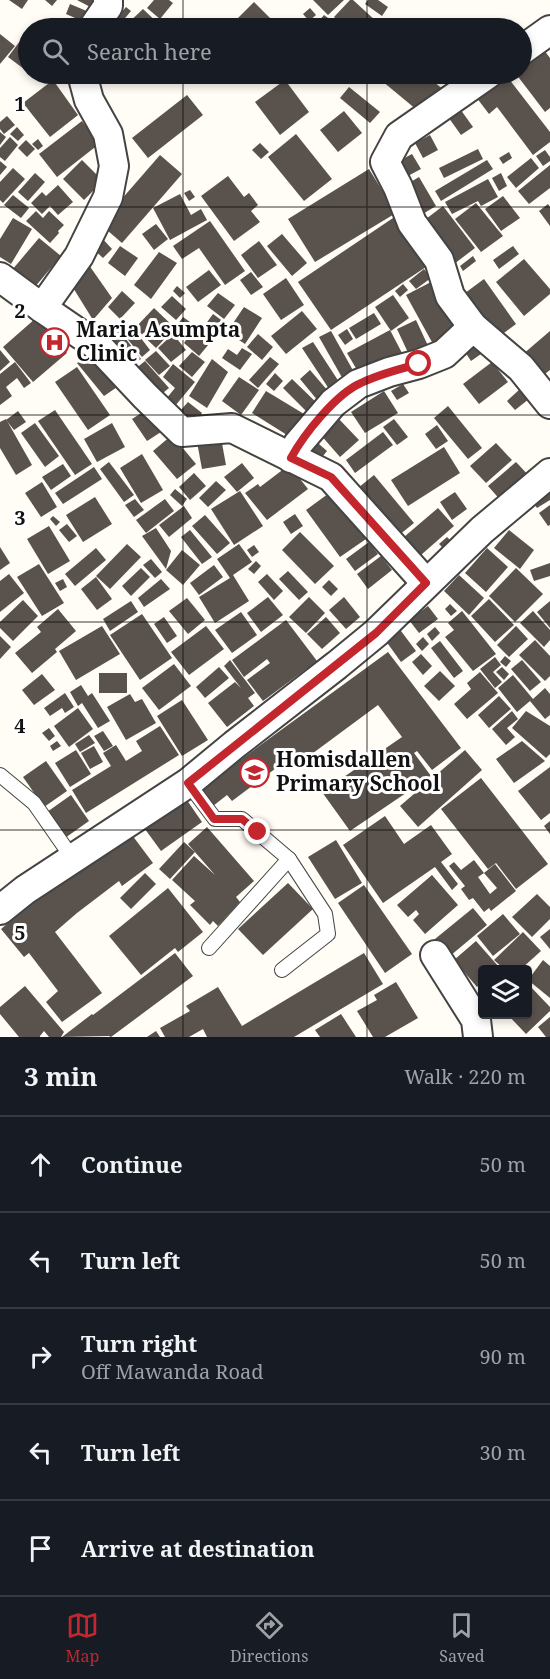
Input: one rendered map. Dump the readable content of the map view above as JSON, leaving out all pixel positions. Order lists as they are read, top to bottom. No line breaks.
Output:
{"places":{"hospital":["Maria Asumpta Clinic"],"school or university":["Homisdallen Primary School"]},"page":{"search":"Search here","heading":["3 min","Walk · 220 m"],"list":[["Continue","50 m"],["Turn left","50 m"],["Turn right","Off Mawanda Road","90 m"],["Turn left","30 m"],"Arrive at destination"],"nav":["Map","Directions","Saved"]},"grid":{"rows":["1","2","3","4","5"]}}
